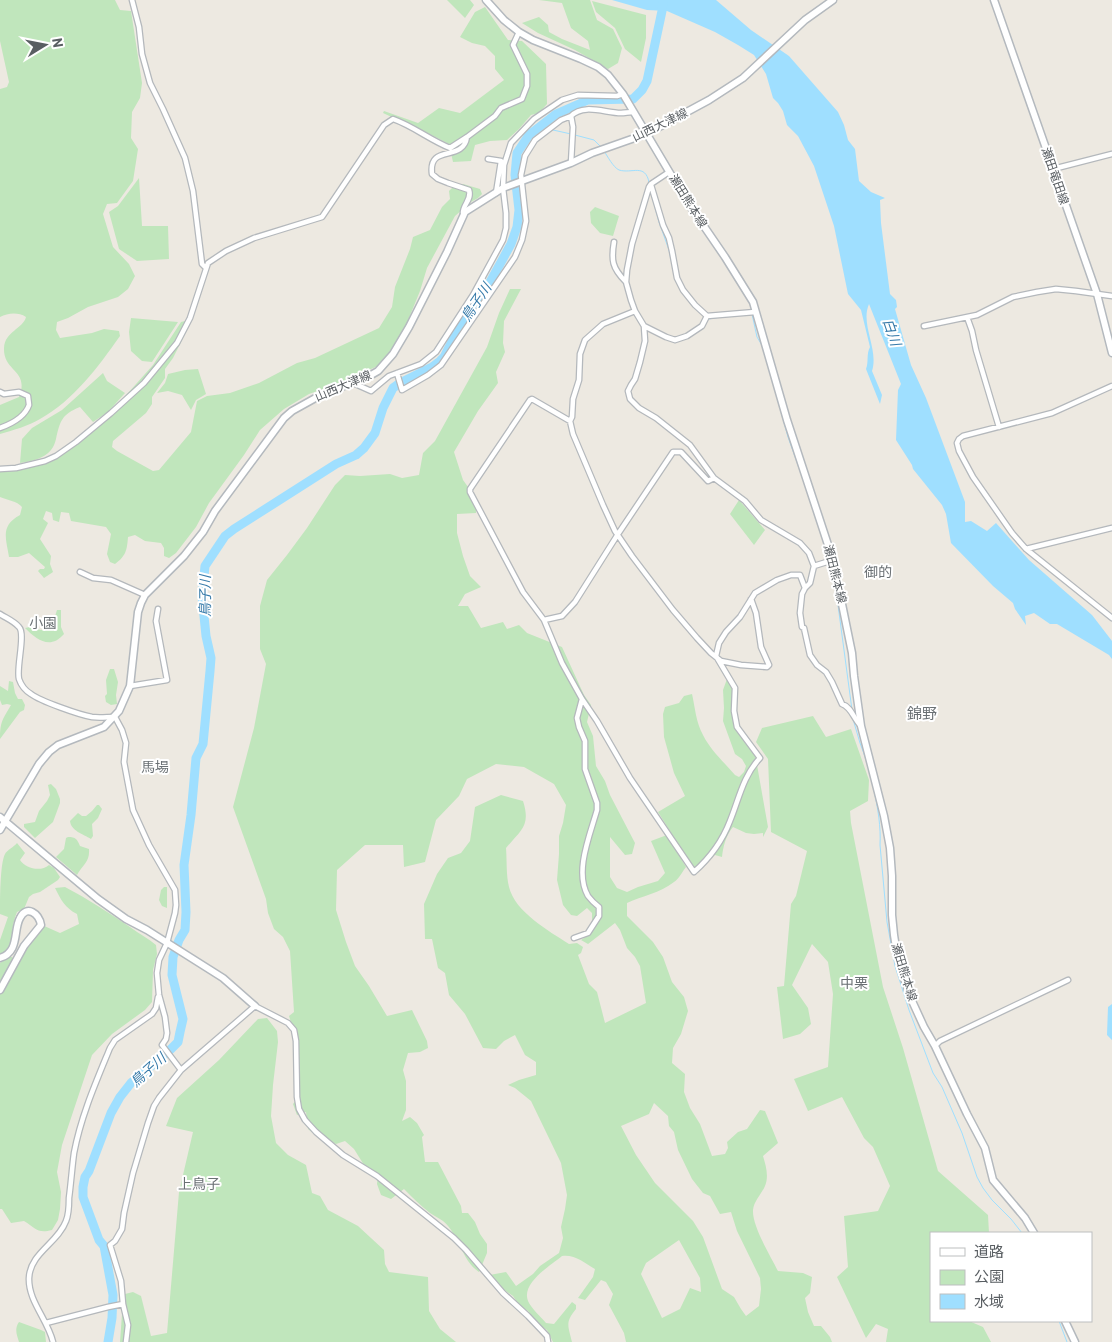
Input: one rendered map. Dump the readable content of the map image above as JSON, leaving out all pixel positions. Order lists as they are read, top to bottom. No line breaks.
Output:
{"streets":{"main road":["山西大津線","瀬田竜田線","瀬田熊本線"]},"crossings":[["山西大津線","瀬田熊本線"]],"districts":["御的","小園","錦野","馬場","中栗","上鳥子"],"water":["鳥子川","白川"],"legend":["道路","公園","水域"],"north":"right"}
